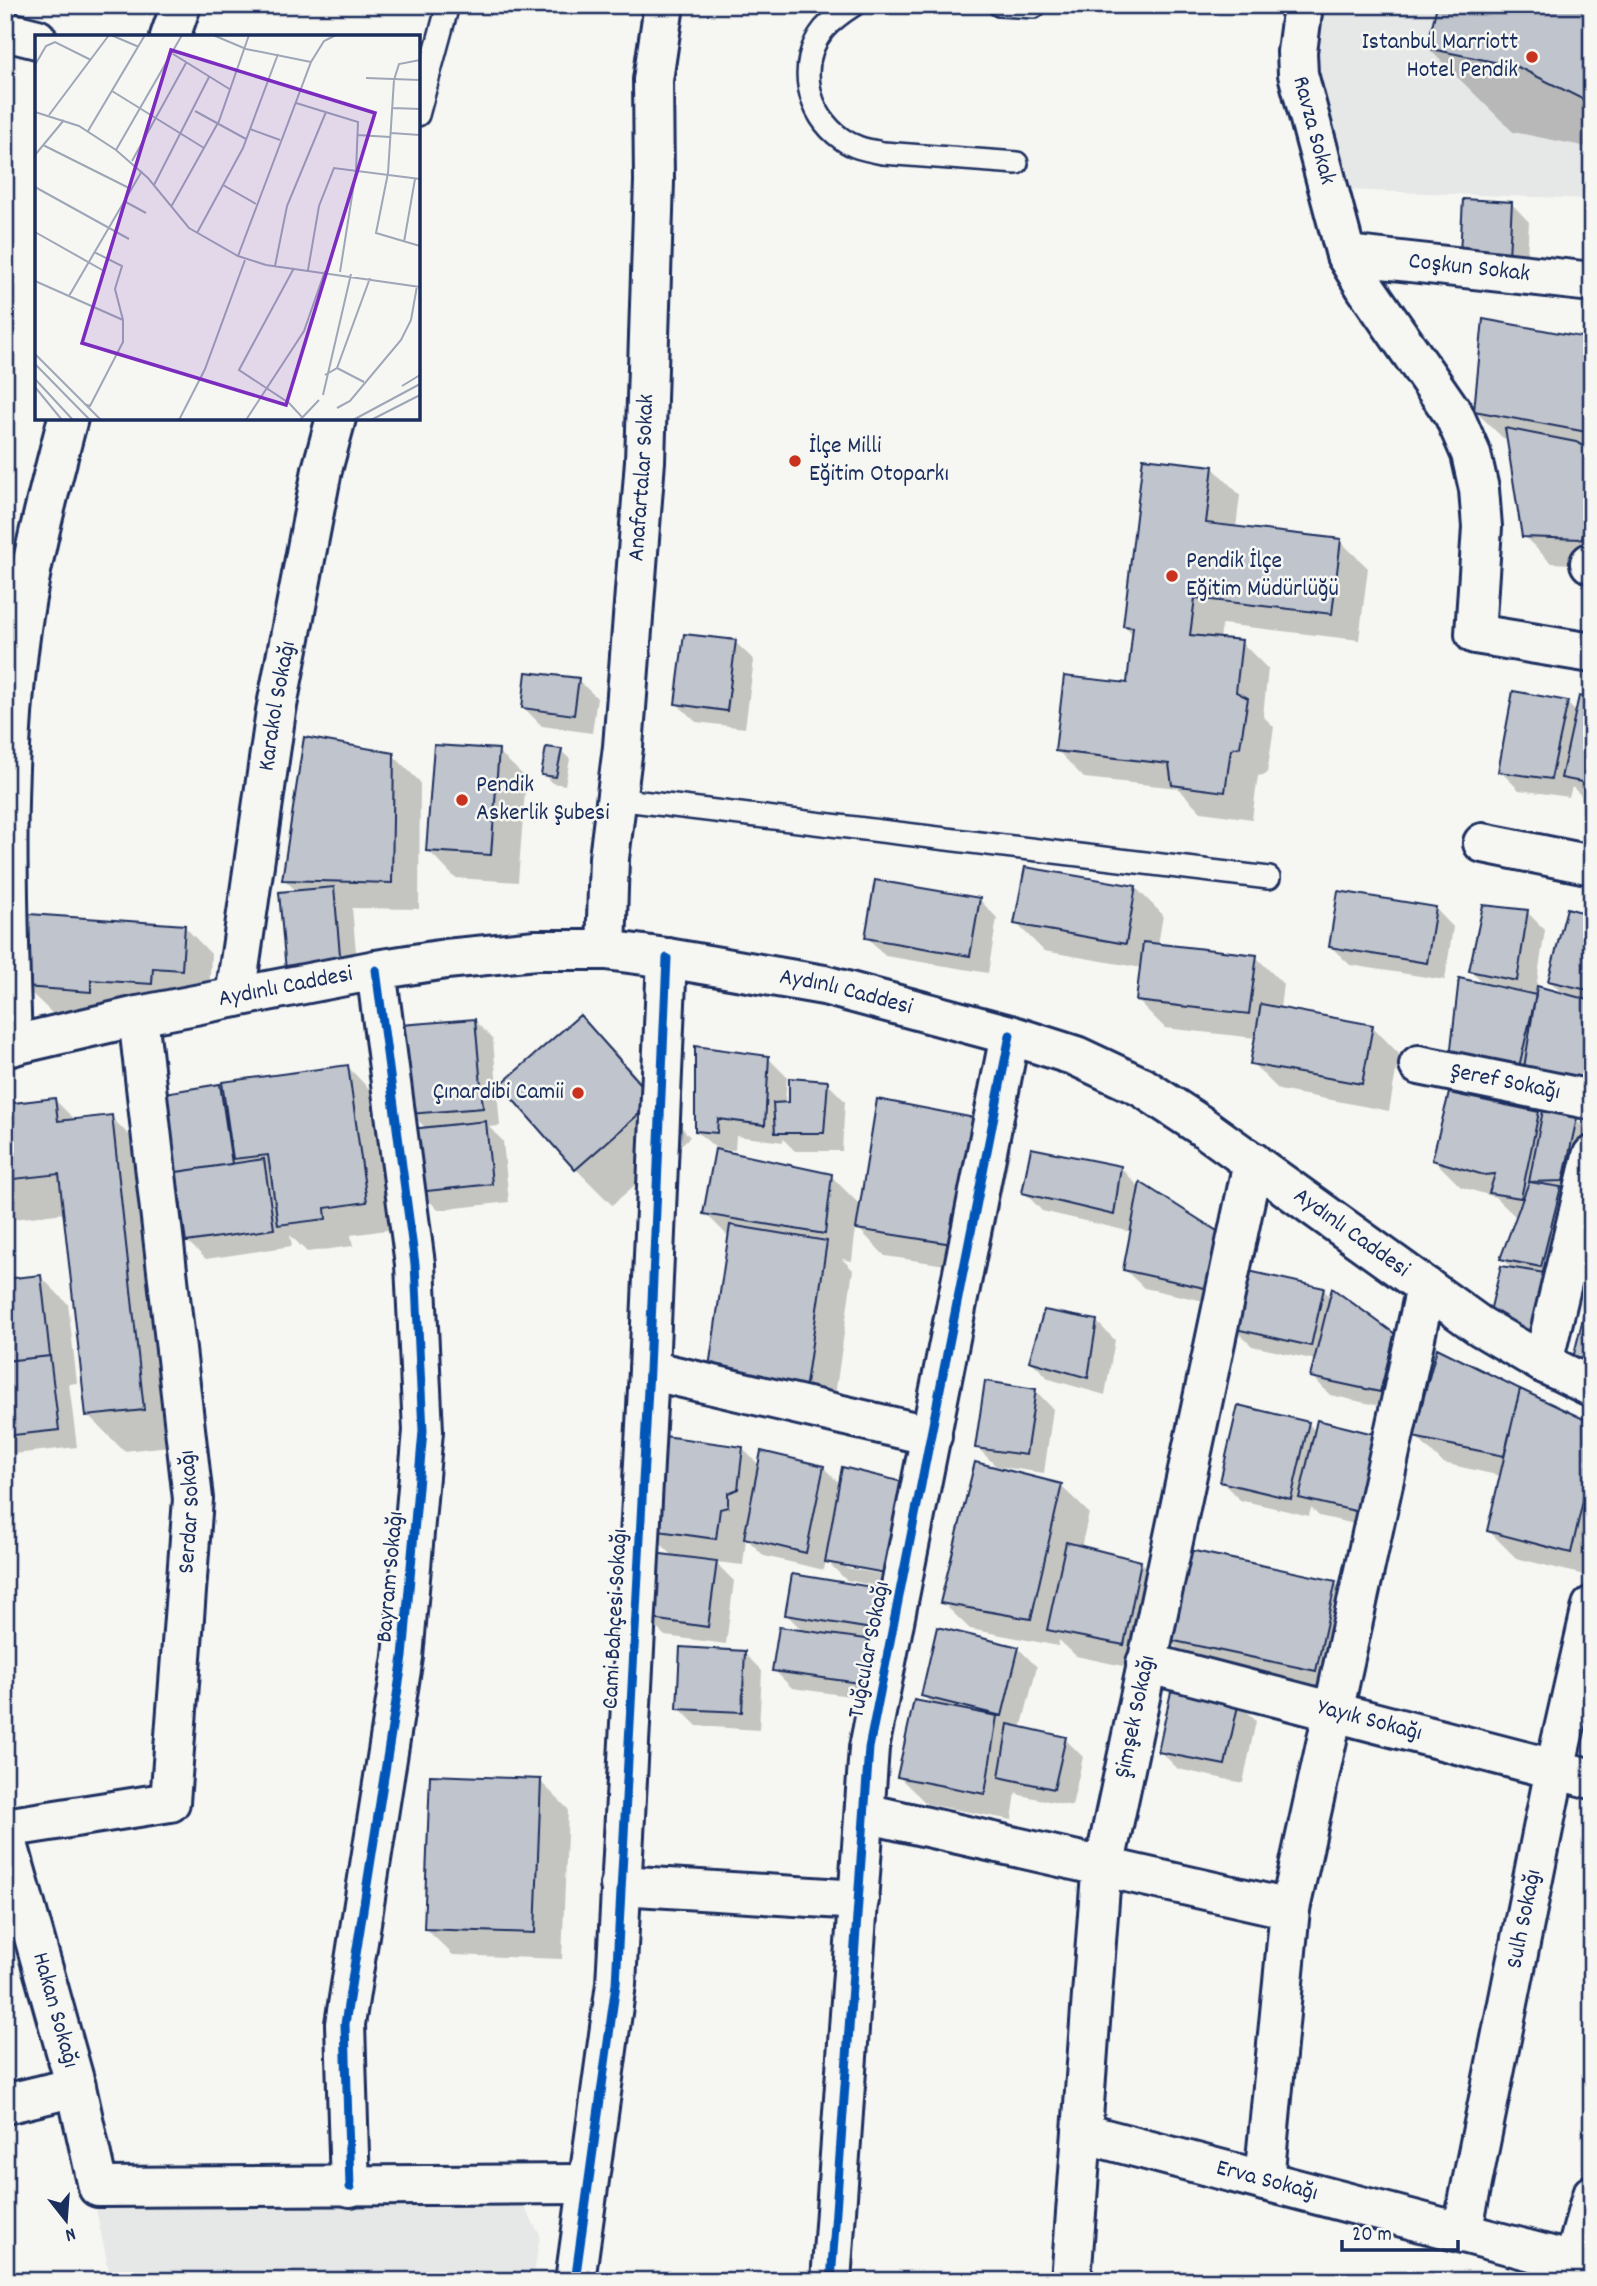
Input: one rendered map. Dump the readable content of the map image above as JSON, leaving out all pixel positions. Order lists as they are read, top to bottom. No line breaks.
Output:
{"streets":{"street":["Ravza Sokak","Coşkun Sokak","Anafartalar Sokak","Karakol Sokağı","Aydınlı Caddesi","Şeref Sokağı","Serdar Sokağı","Bayram Sokağı","Cami Bahçesi Sokağı","Tuğcular Sokağı","Şimşek Sokağı","Yayık Sokağı","Sulh Sokağı","Hakan Sokağı","Erva Sokağı"]},"crossings":[["Ravza Sokak","Coşkun Sokak"],["Anafartalar Sokak","Aydınlı Caddesi"],["Karakol Sokağı","Aydınlı Caddesi"],["Aydınlı Caddesi","Serdar Sokağı"],["Aydınlı Caddesi","Bayram Sokağı"],["Aydınlı Caddesi","Cami Bahçesi Sokağı"],["Aydınlı Caddesi","Tuğcular Sokağı"],["Aydınlı Caddesi","Şimşek Sokağı"],["Serdar Sokağı","Hakan Sokağı"],["Bayram Sokağı","Hakan Sokağı"],["Şimşek Sokağı","Yayık Sokağı"],["Şimşek Sokağı","Erva Sokağı"],["Yayık Sokağı","Sulh Sokağı"],["Sulh Sokağı","Erva Sokağı"]],"places":["Istanbul Marriott Hotel Pendik","İlçe Milli Eğitim Otoparkı","Pendik İlçe Eğitim Müdürlüğü","Pendik Askerlik Şubesi","Çınardibi Camii"],"scale_bar":"20 m","north":"bottom"}
